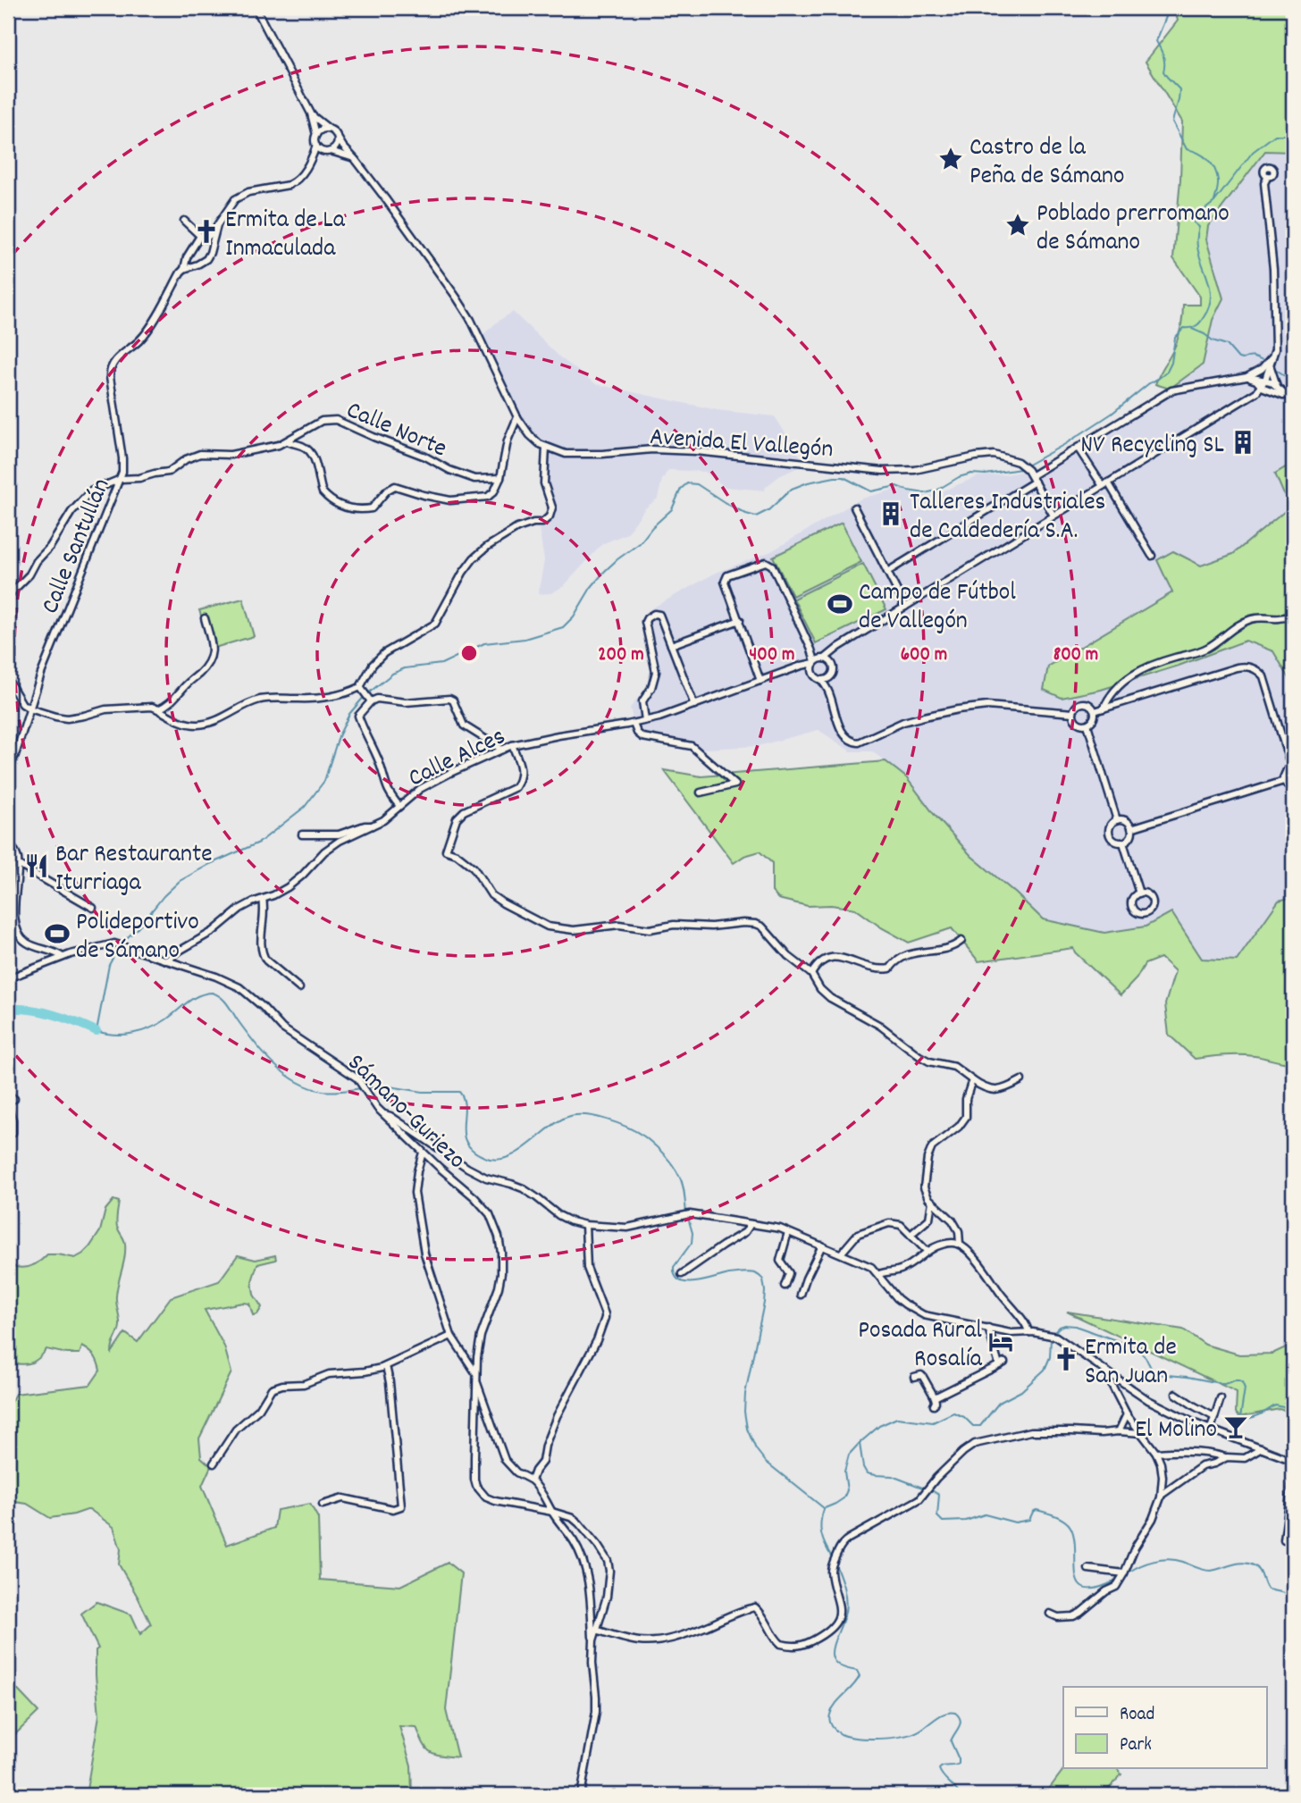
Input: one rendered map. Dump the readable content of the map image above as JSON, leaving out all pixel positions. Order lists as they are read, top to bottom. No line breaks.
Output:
{"streets":{"street":["Calle Norte","Avenida El Vallegón","Calle Santullán","Calle Alces","Sámano-Guriezo"]},"crossings":[["Calle Norte","Calle Santullán"],["Calle Alces","Sámano-Guriezo"]],"places":{"place":["Castro de la Peña de Sámano","Poblado prerromano de Sámano"],"church":["Ermita de La Inmaculada","Ermita de San Juan"],"building":["NV Recycling SL","Talleres Industriales de Caldedería S.A."],"sports":["Campo de Fútbol de Vallegón","Polideportivo de Sámano"],"restaurant":["Bar Restaurante Iturriaga"],"hotel":["Posada Rural Rosalía"],"bar":["El Molino"]},"legend":["Road","Park"],"rings":["200 m","400 m","600 m","800 m"]}
